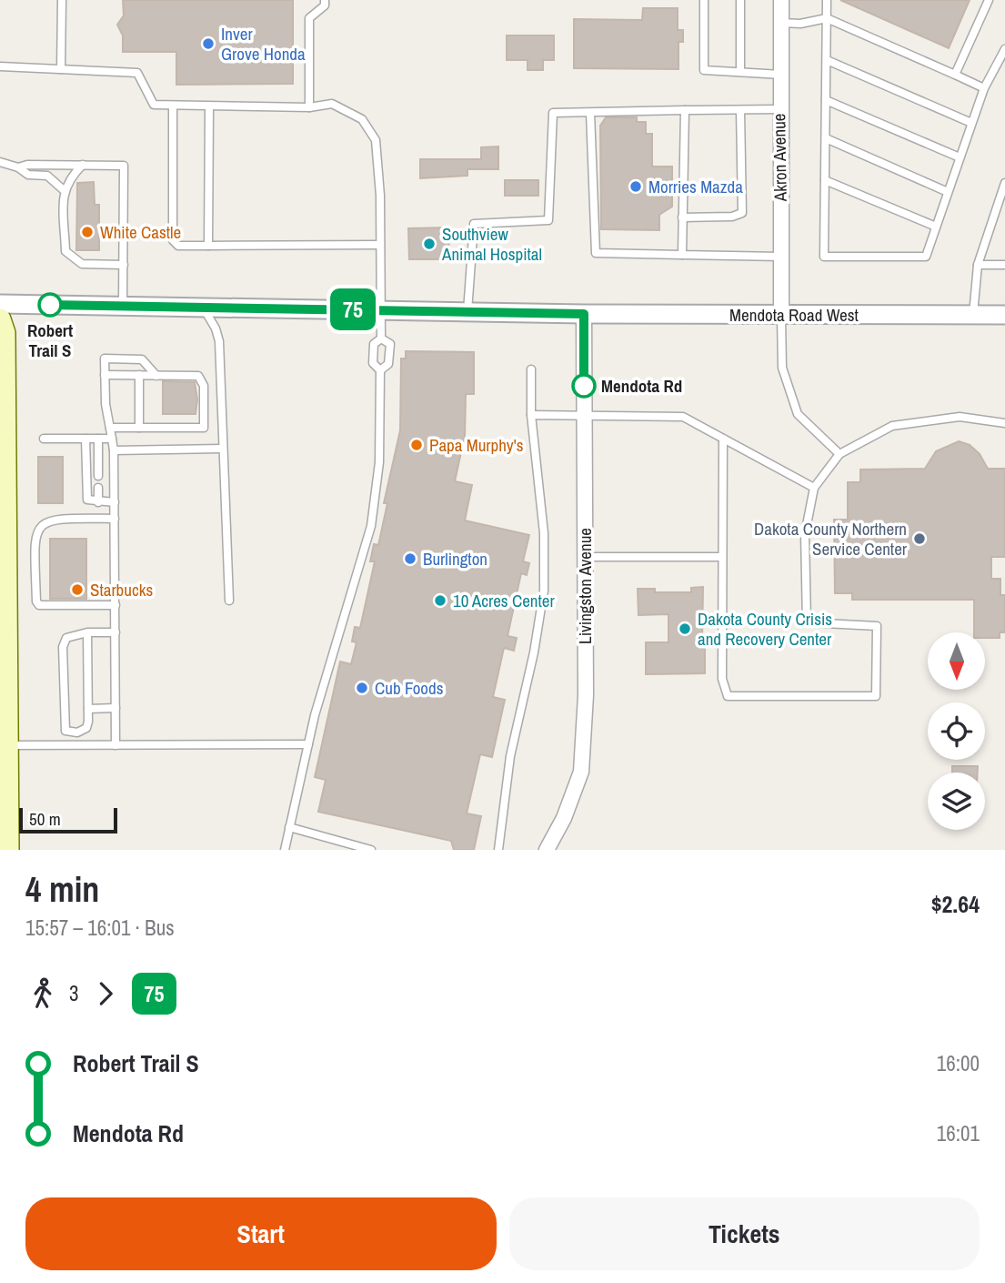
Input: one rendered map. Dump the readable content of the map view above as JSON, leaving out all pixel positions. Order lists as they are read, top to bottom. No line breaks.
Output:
{"streets":{"street":["Akron Avenue","Mendota Road West","Livingston Avenue"]},"crossings":[["Akron Avenue","Mendota Road West"],["Mendota Road West","Livingston Avenue"]],"places":["Inver Grove Honda","Morries Mazda","White Castle","Southview Animal Hospital","Robert Trail S","Mendota Rd","Papa Murphy's","Dakota County Northern Service Center","Burlington","Starbucks","10 Acres Center","Dakota County Crisis and Recovery Center","Cub Foods"],"lines":["bus line 75"],"scale_bar":"50 m","north":"bottom","page":{"on_map":"75","scale":"50 m","heading":["4 min","15:57 – 16:01 · Bus","$2.64"],"legs":["3","75"],"list":[{"name":"Robert Trail S","value":"16:00"},{"name":"Mendota Rd","value":"16:01"}],"buttons":["Start","Tickets"]}}
